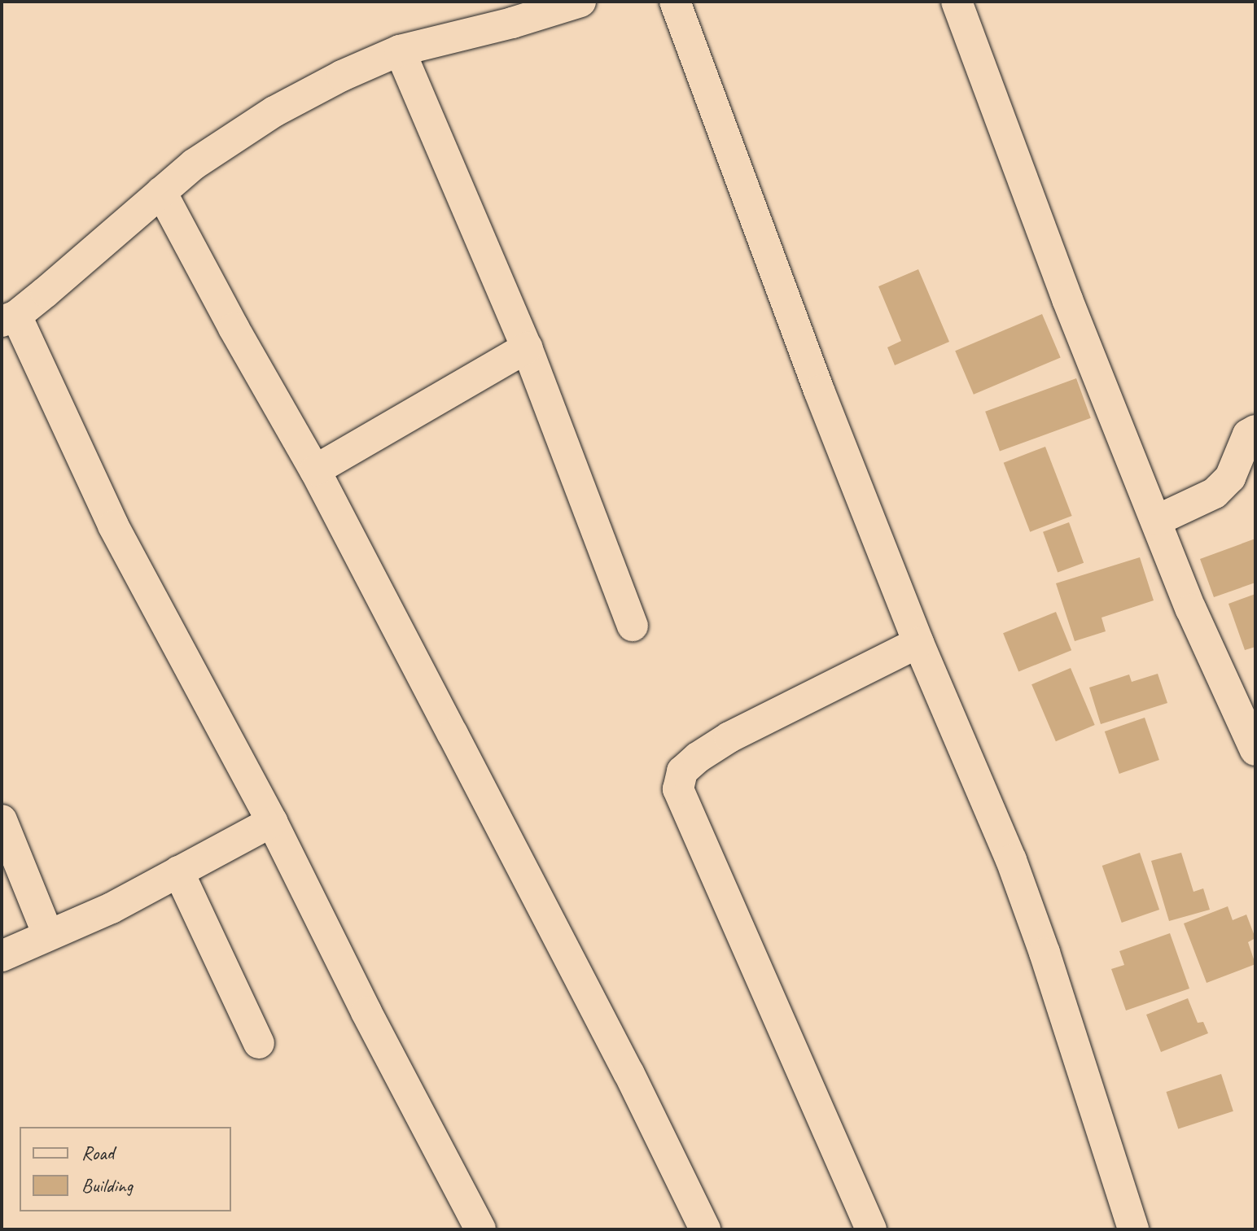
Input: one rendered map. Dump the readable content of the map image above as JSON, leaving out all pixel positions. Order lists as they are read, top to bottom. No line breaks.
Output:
{"legend":["Road","Building"]}
